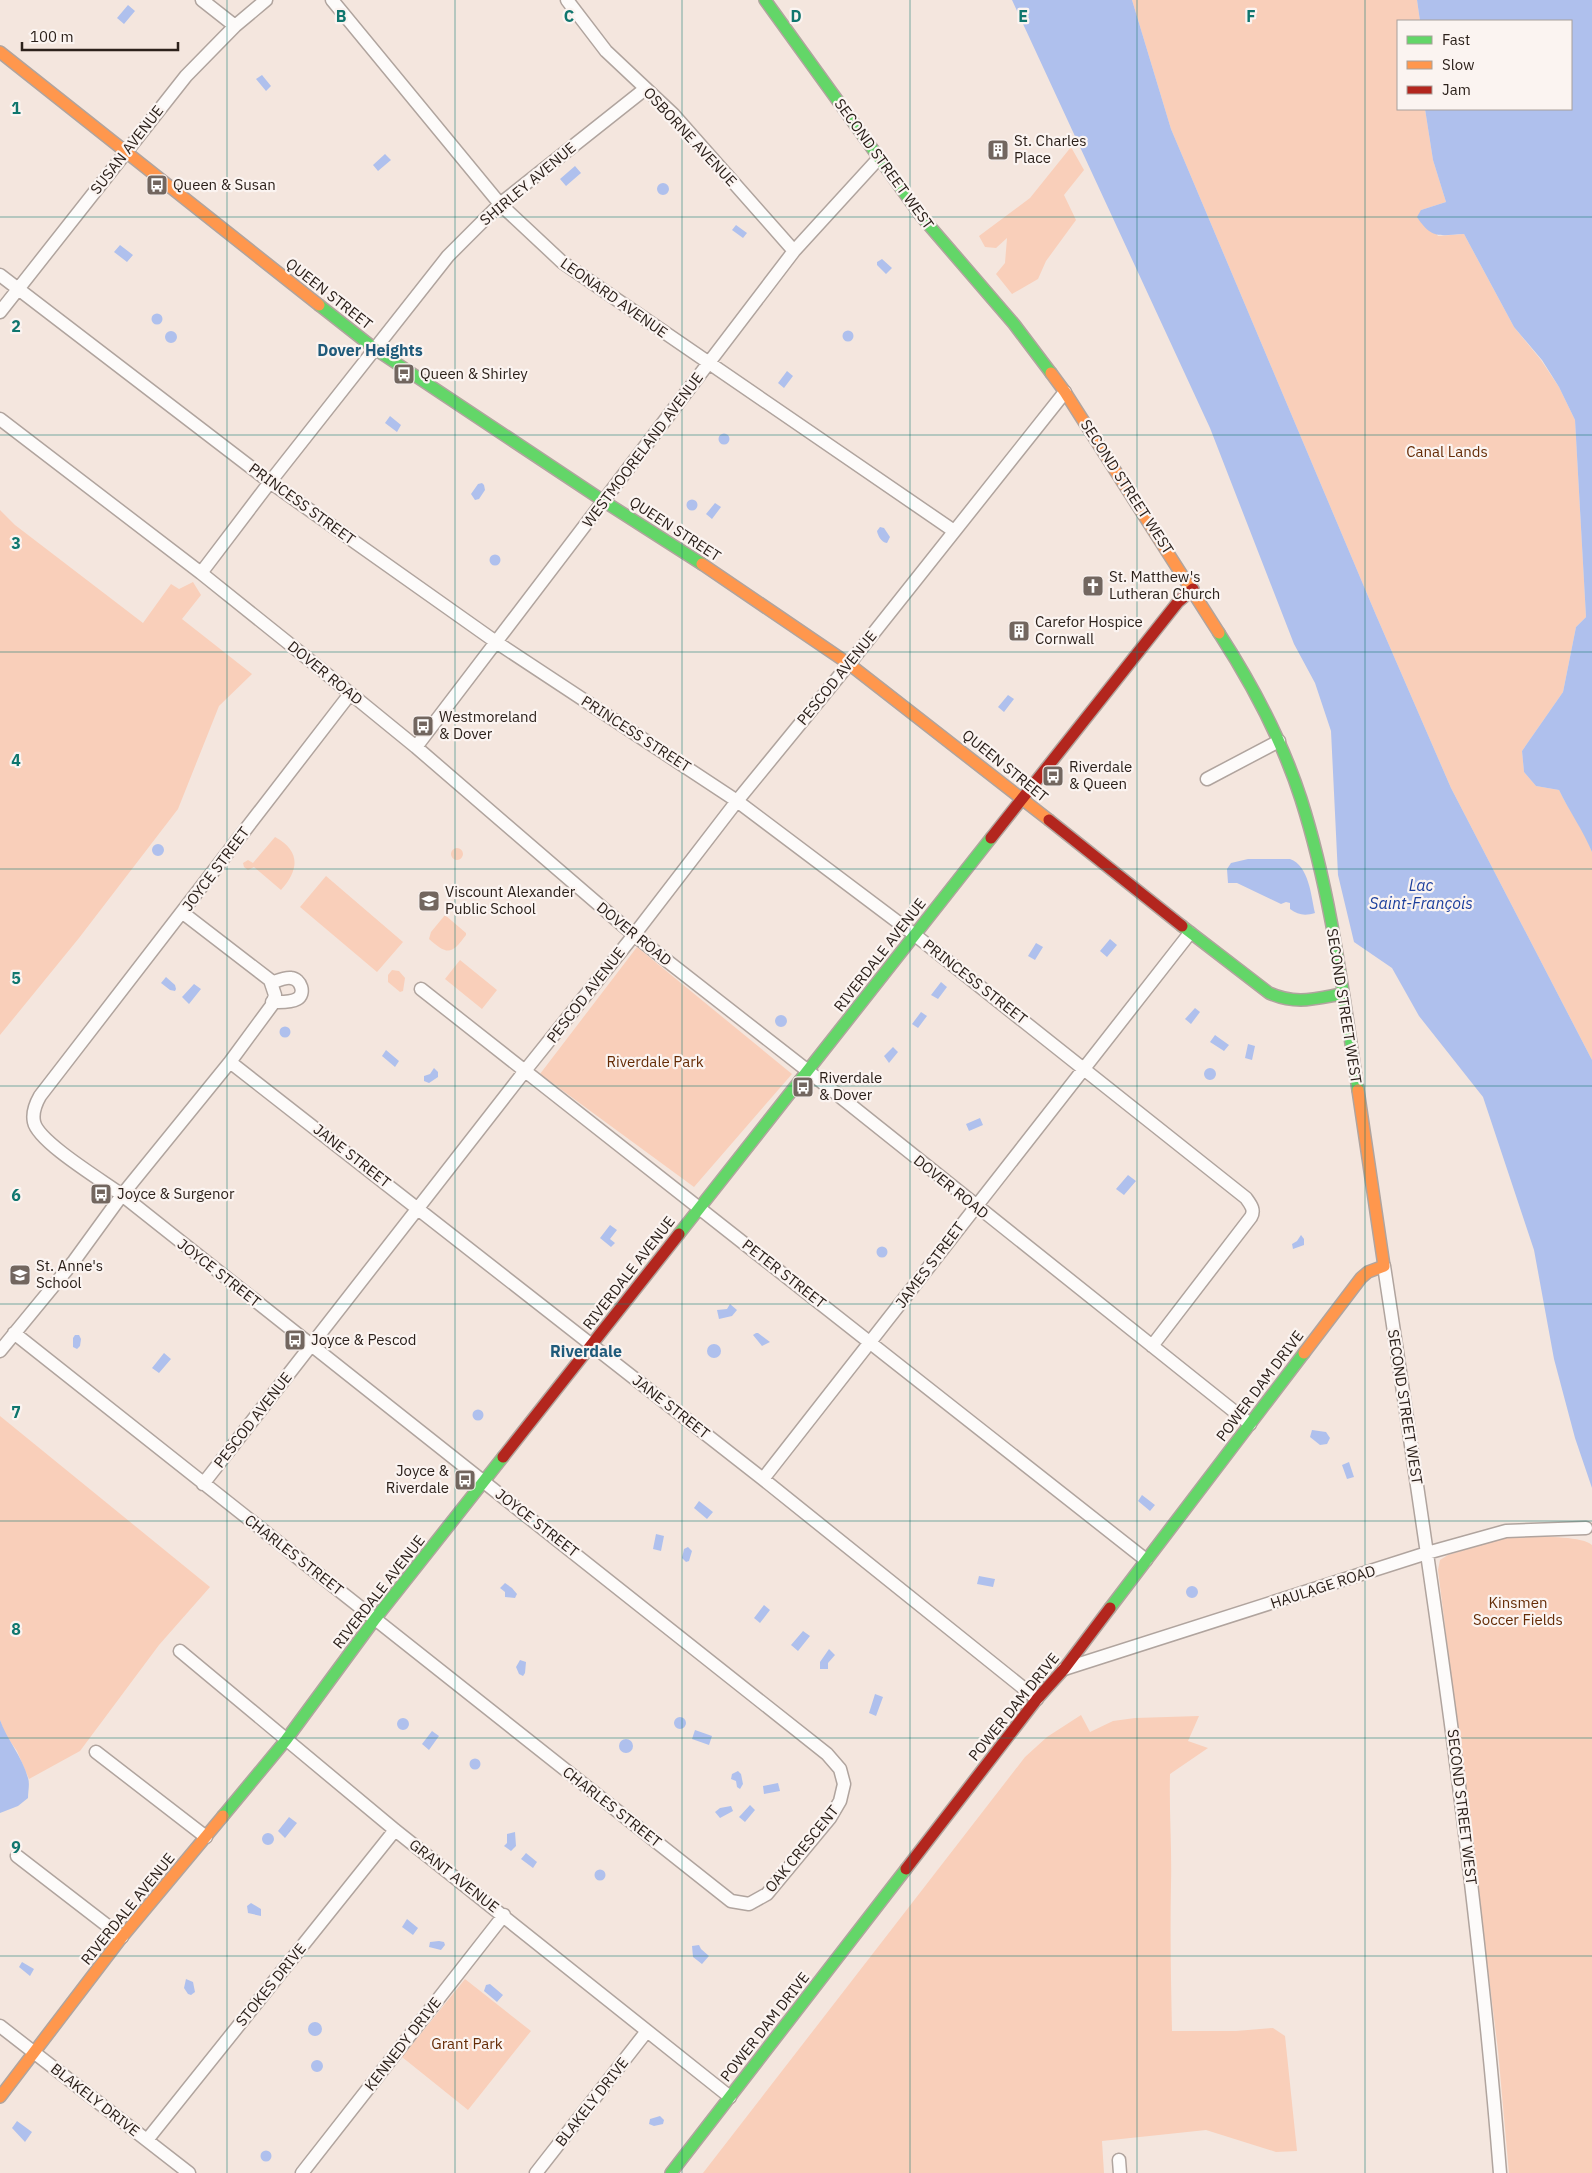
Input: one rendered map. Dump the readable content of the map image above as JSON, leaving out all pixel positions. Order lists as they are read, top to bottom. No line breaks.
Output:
{"streets":{"street":["OSBORNE AVENUE","SUSAN AVENUE","SECOND STREET WEST","SHIRLEY AVENUE","QUEEN STREET","LEONARD AVENUE","WESTMOORELAND AVENUE","PRINCESS STREET","DOVER ROAD","PESCOD AVENUE","JOYCE STREET","RIVERDALE AVENUE","JANE STREET","JAMES STREET","PETER STREET","POWER DAM DRIVE","CHARLES STREET","HAULAGE ROAD","OAK CRESCENT","GRANT AVENUE","STOKES DRIVE","KENNEDY DRIVE","BLAKELY DRIVE"]},"crossings":[["OSBORNE AVENUE","SHIRLEY AVENUE"],["OSBORNE AVENUE","WESTMOORELAND AVENUE"],["SUSAN AVENUE","QUEEN STREET"],["SUSAN AVENUE","PRINCESS STREET"],["SECOND STREET WEST","QUEEN STREET"],["SECOND STREET WEST","WESTMOORELAND AVENUE"],["SECOND STREET WEST","PESCOD AVENUE"],["SECOND STREET WEST","RIVERDALE AVENUE"],["SECOND STREET WEST","POWER DAM DRIVE"],["SECOND STREET WEST","HAULAGE ROAD"],["SHIRLEY AVENUE","QUEEN STREET"],["SHIRLEY AVENUE","LEONARD AVENUE"],["SHIRLEY AVENUE","PRINCESS STREET"],["SHIRLEY AVENUE","DOVER ROAD"],["QUEEN STREET","WESTMOORELAND AVENUE"],["QUEEN STREET","PESCOD AVENUE"],["QUEEN STREET","RIVERDALE AVENUE"],["QUEEN STREET","JAMES STREET"],["LEONARD AVENUE","WESTMOORELAND AVENUE"],["LEONARD AVENUE","PESCOD AVENUE"],["WESTMOORELAND AVENUE","PRINCESS STREET"],["WESTMOORELAND AVENUE","DOVER ROAD"],["PRINCESS STREET","DOVER ROAD"],["PRINCESS STREET","PESCOD AVENUE"],["PRINCESS STREET","RIVERDALE AVENUE"],["PRINCESS STREET","JAMES STREET"],["DOVER ROAD","PESCOD AVENUE"],["DOVER ROAD","JOYCE STREET"],["DOVER ROAD","RIVERDALE AVENUE"],["DOVER ROAD","JAMES STREET"],["DOVER ROAD","POWER DAM DRIVE"],["PESCOD AVENUE","JOYCE STREET"],["PESCOD AVENUE","JANE STREET"],["PESCOD AVENUE","PETER STREET"],["PESCOD AVENUE","CHARLES STREET"],["JOYCE STREET","RIVERDALE AVENUE"],["JOYCE STREET","OAK CRESCENT"],["RIVERDALE AVENUE","JANE STREET"],["RIVERDALE AVENUE","PETER STREET"],["RIVERDALE AVENUE","CHARLES STREET"],["RIVERDALE AVENUE","GRANT AVENUE"],["RIVERDALE AVENUE","BLAKELY DRIVE"],["JANE STREET","JAMES STREET"],["JANE STREET","POWER DAM DRIVE"],["JAMES STREET","PETER STREET"],["PETER STREET","POWER DAM DRIVE"],["POWER DAM DRIVE","HAULAGE ROAD"],["POWER DAM DRIVE","GRANT AVENUE"],["CHARLES STREET","OAK CRESCENT"],["GRANT AVENUE","STOKES DRIVE"],["GRANT AVENUE","KENNEDY DRIVE"],["GRANT AVENUE","BLAKELY DRIVE"],["STOKES DRIVE","BLAKELY DRIVE"]],"districts":["Dover Heights","Riverdale"],"water":["Lac Saint-François"],"parks":["Canal Lands","Riverdale Park","Kinsmen Soccer Fields","Grant Park"],"places":{"building":["St. Charles Place","Carefor Hospice Cornwall"],"bus stop":["Queen & Susan","Queen & Shirley","Westmoreland & Dover","Riverdale & Queen","Riverdale & Dover","Joyce & Surgenor","Joyce & Pescod","Joyce & Riverdale"],"church":["St. Matthew's Lutheran Church"],"school or university":["Viscount Alexander Public School","St. Anne's School"]},"legend":["Fast","Slow","Jam"],"scale_bar":"100 m","grid":{"columns":["B","C","D","E","F"],"rows":["1","2","3","4","5","6","7","8","9"]}}
